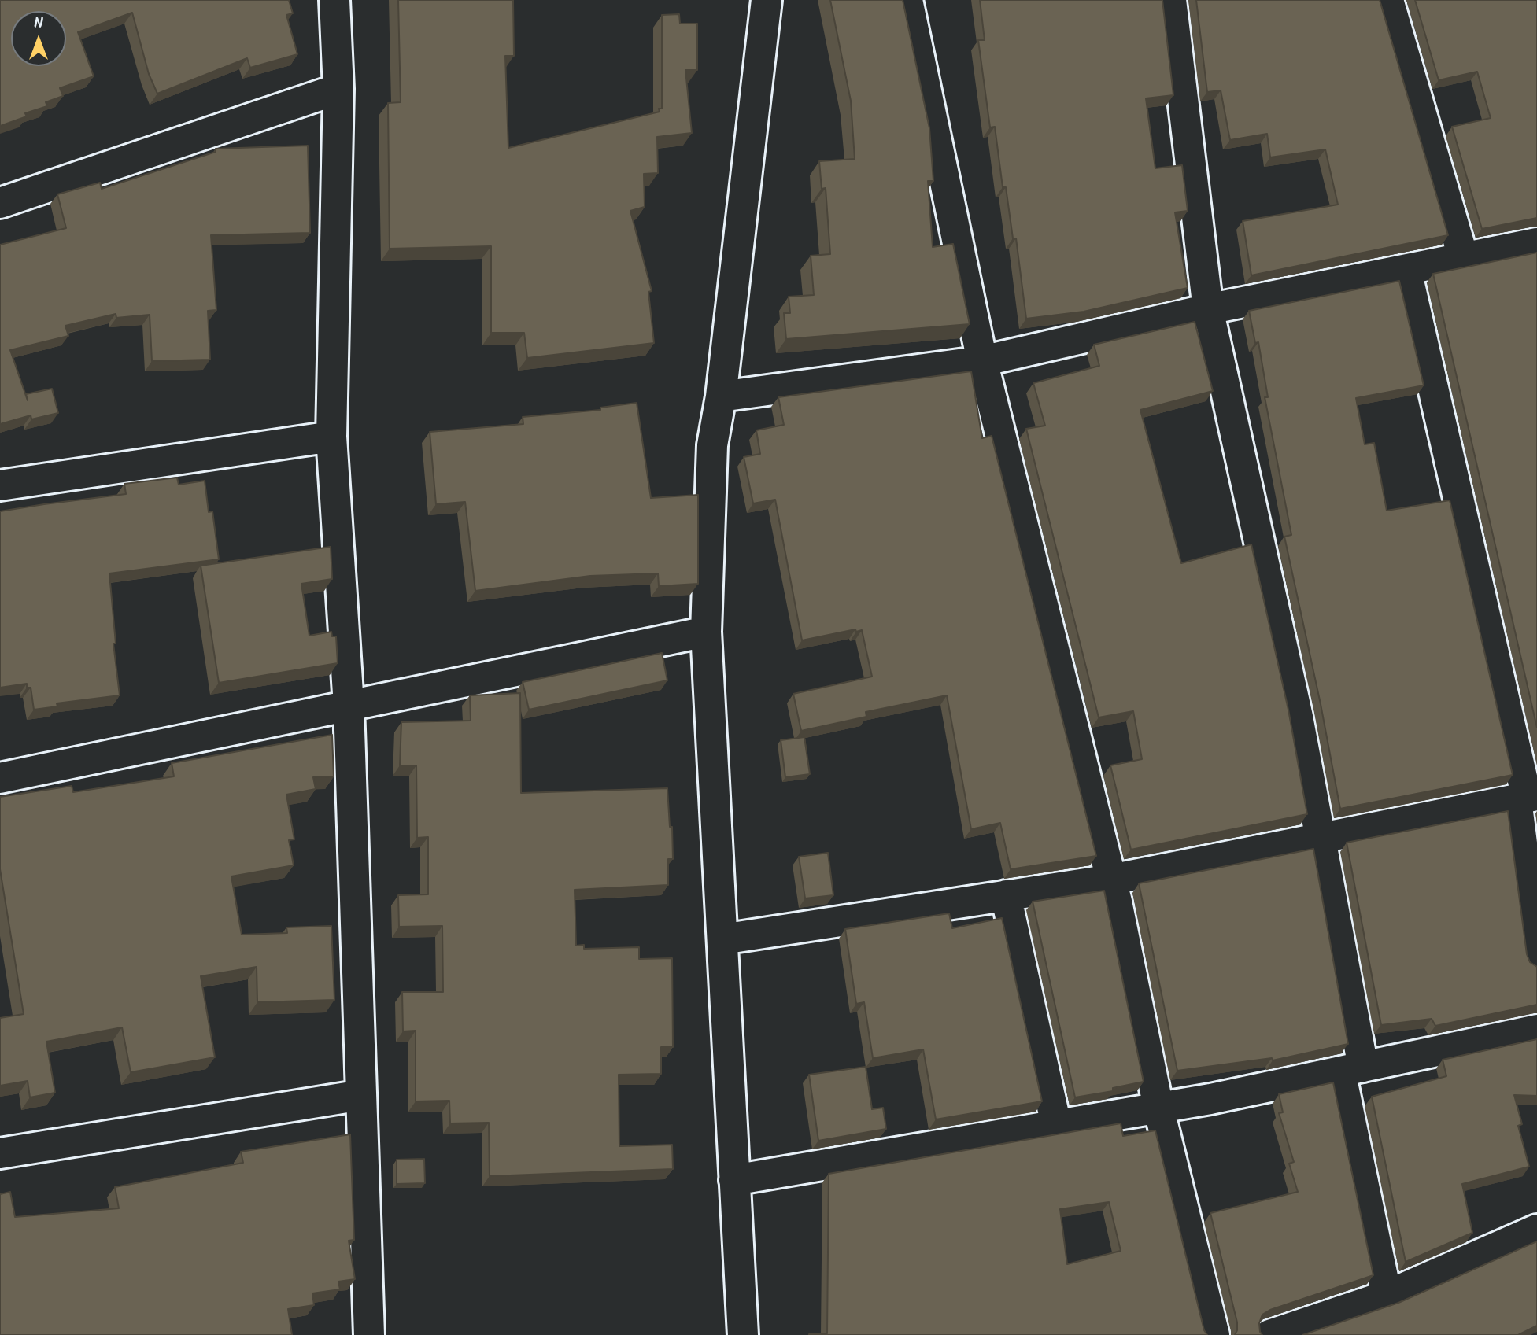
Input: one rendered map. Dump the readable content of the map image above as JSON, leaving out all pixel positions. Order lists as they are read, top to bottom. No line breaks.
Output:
{"north":"top"}
